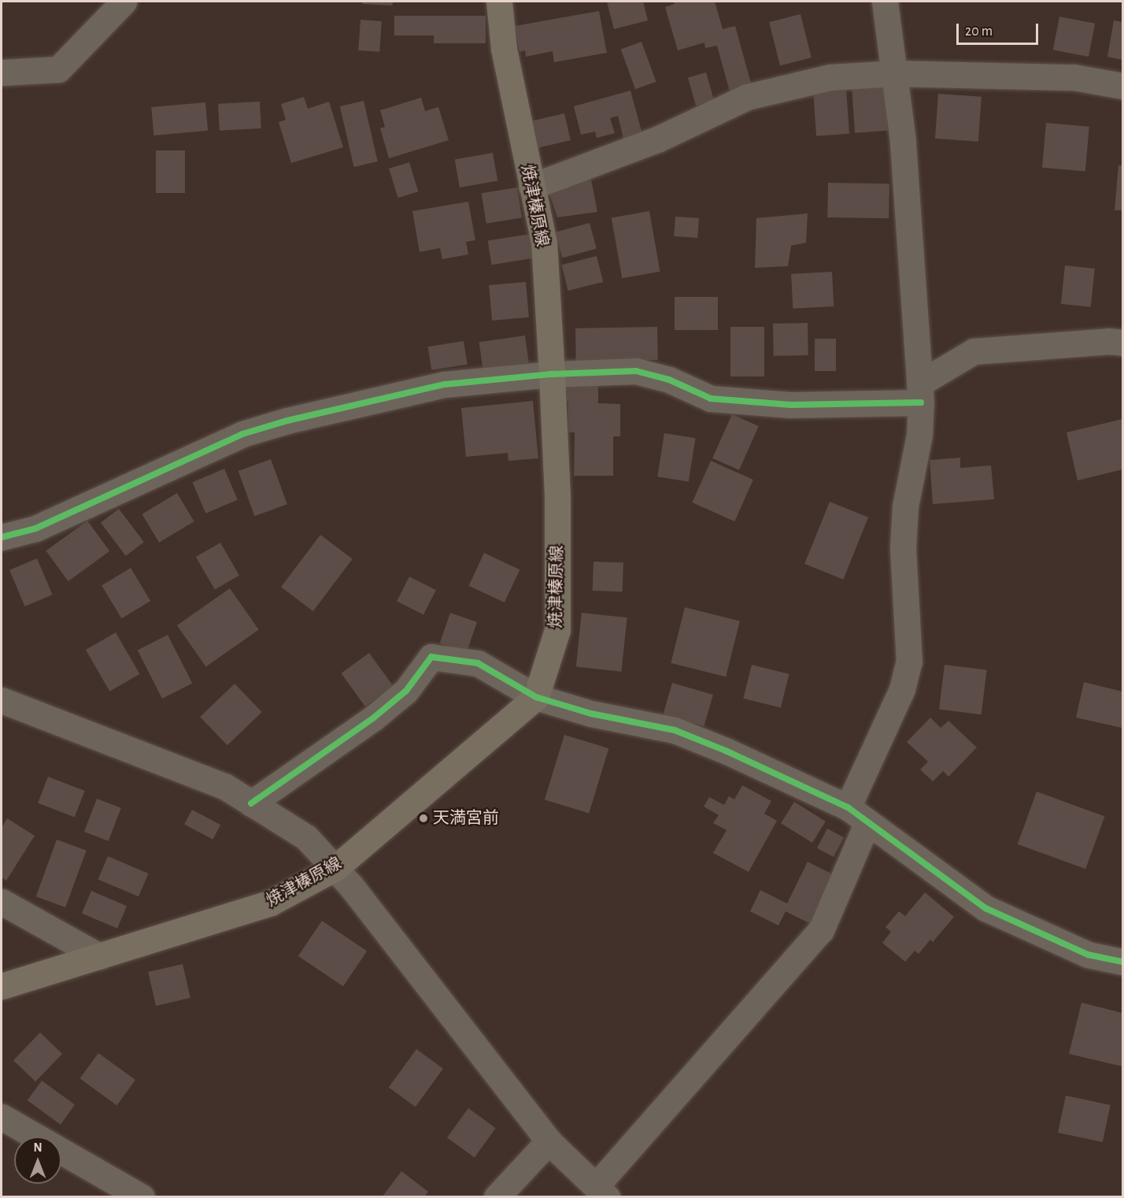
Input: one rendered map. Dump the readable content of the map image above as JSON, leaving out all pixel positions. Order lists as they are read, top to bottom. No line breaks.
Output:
{"streets":{"main road":["焼津榛原線"]},"places":["天満宮前"],"scale_bar":"20 m","north":"top"}
